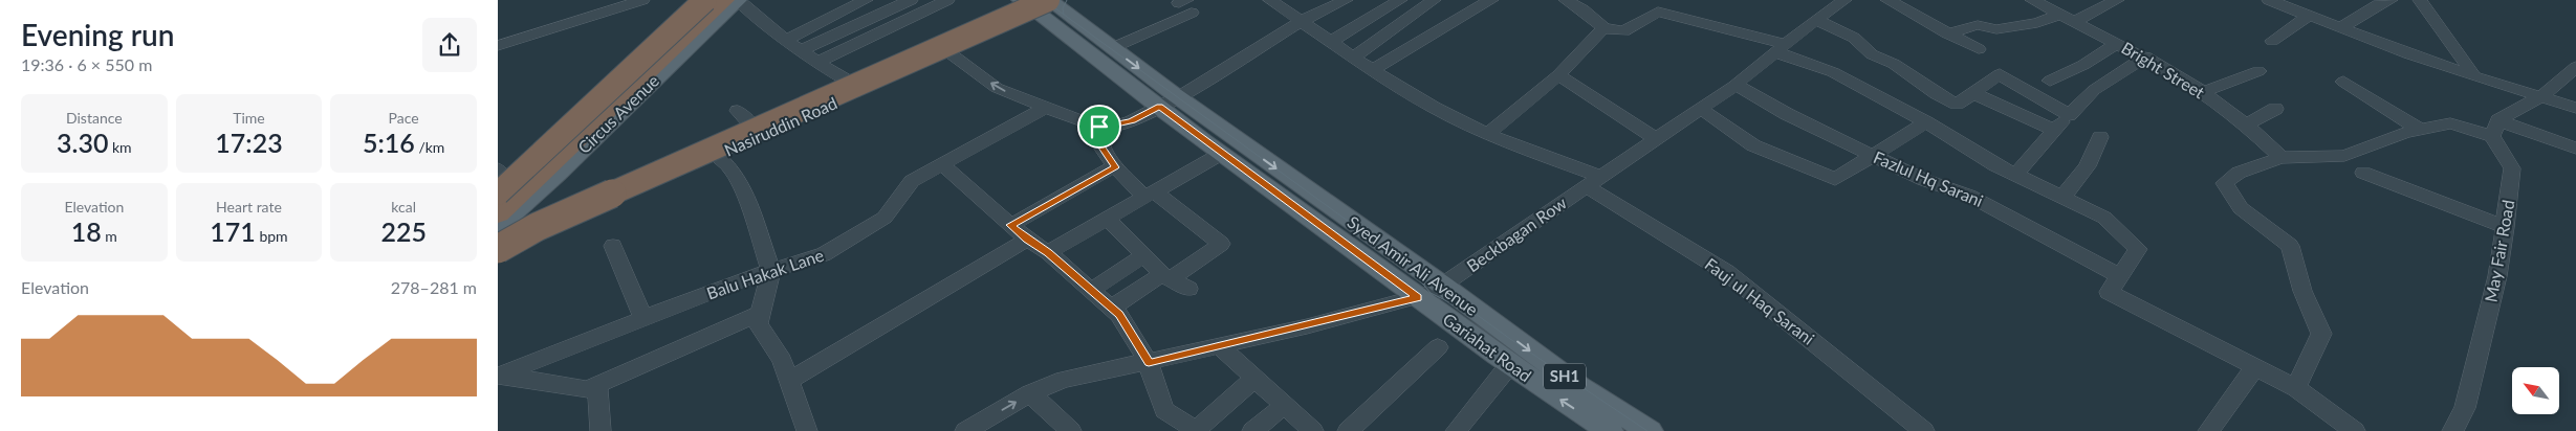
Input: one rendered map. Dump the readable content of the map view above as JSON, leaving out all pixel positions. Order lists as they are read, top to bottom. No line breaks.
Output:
{"streets":{"main road":["Circus Avenue","Nasiruddin Road","Syed Amir Ali Avenue","Gariahat Road","SH1"],"street":["Bright Street","Fazlul Hq Sarani","Beckbagan Row","May Fair Road","Balu Hakak Lane","Fauj ul Haq Sarani"]},"crossings":[["Nasiruddin Road","Syed Amir Ali Avenue"],["Fazlul Hq Sarani","Beckbagan Row"],["Beckbagan Row","Syed Amir Ali Avenue"],["Beckbagan Row","Fauj ul Haq Sarani"],["Beckbagan Row","Gariahat Road"],["Syed Amir Ali Avenue","Gariahat Road"]],"one_way":["Gariahat Road"],"north":"top left","page":{"heading":["Evening run","19:36 · 6 × 550 m"],"stats":[["Distance","3.30 km"],["Time","17:23"],["Pace","5:16 /km"],["Elevation","18 m"],["Heart rate","171 bpm"],["kcal","225"]],"chart":["Elevation","278–281 m"]}}
